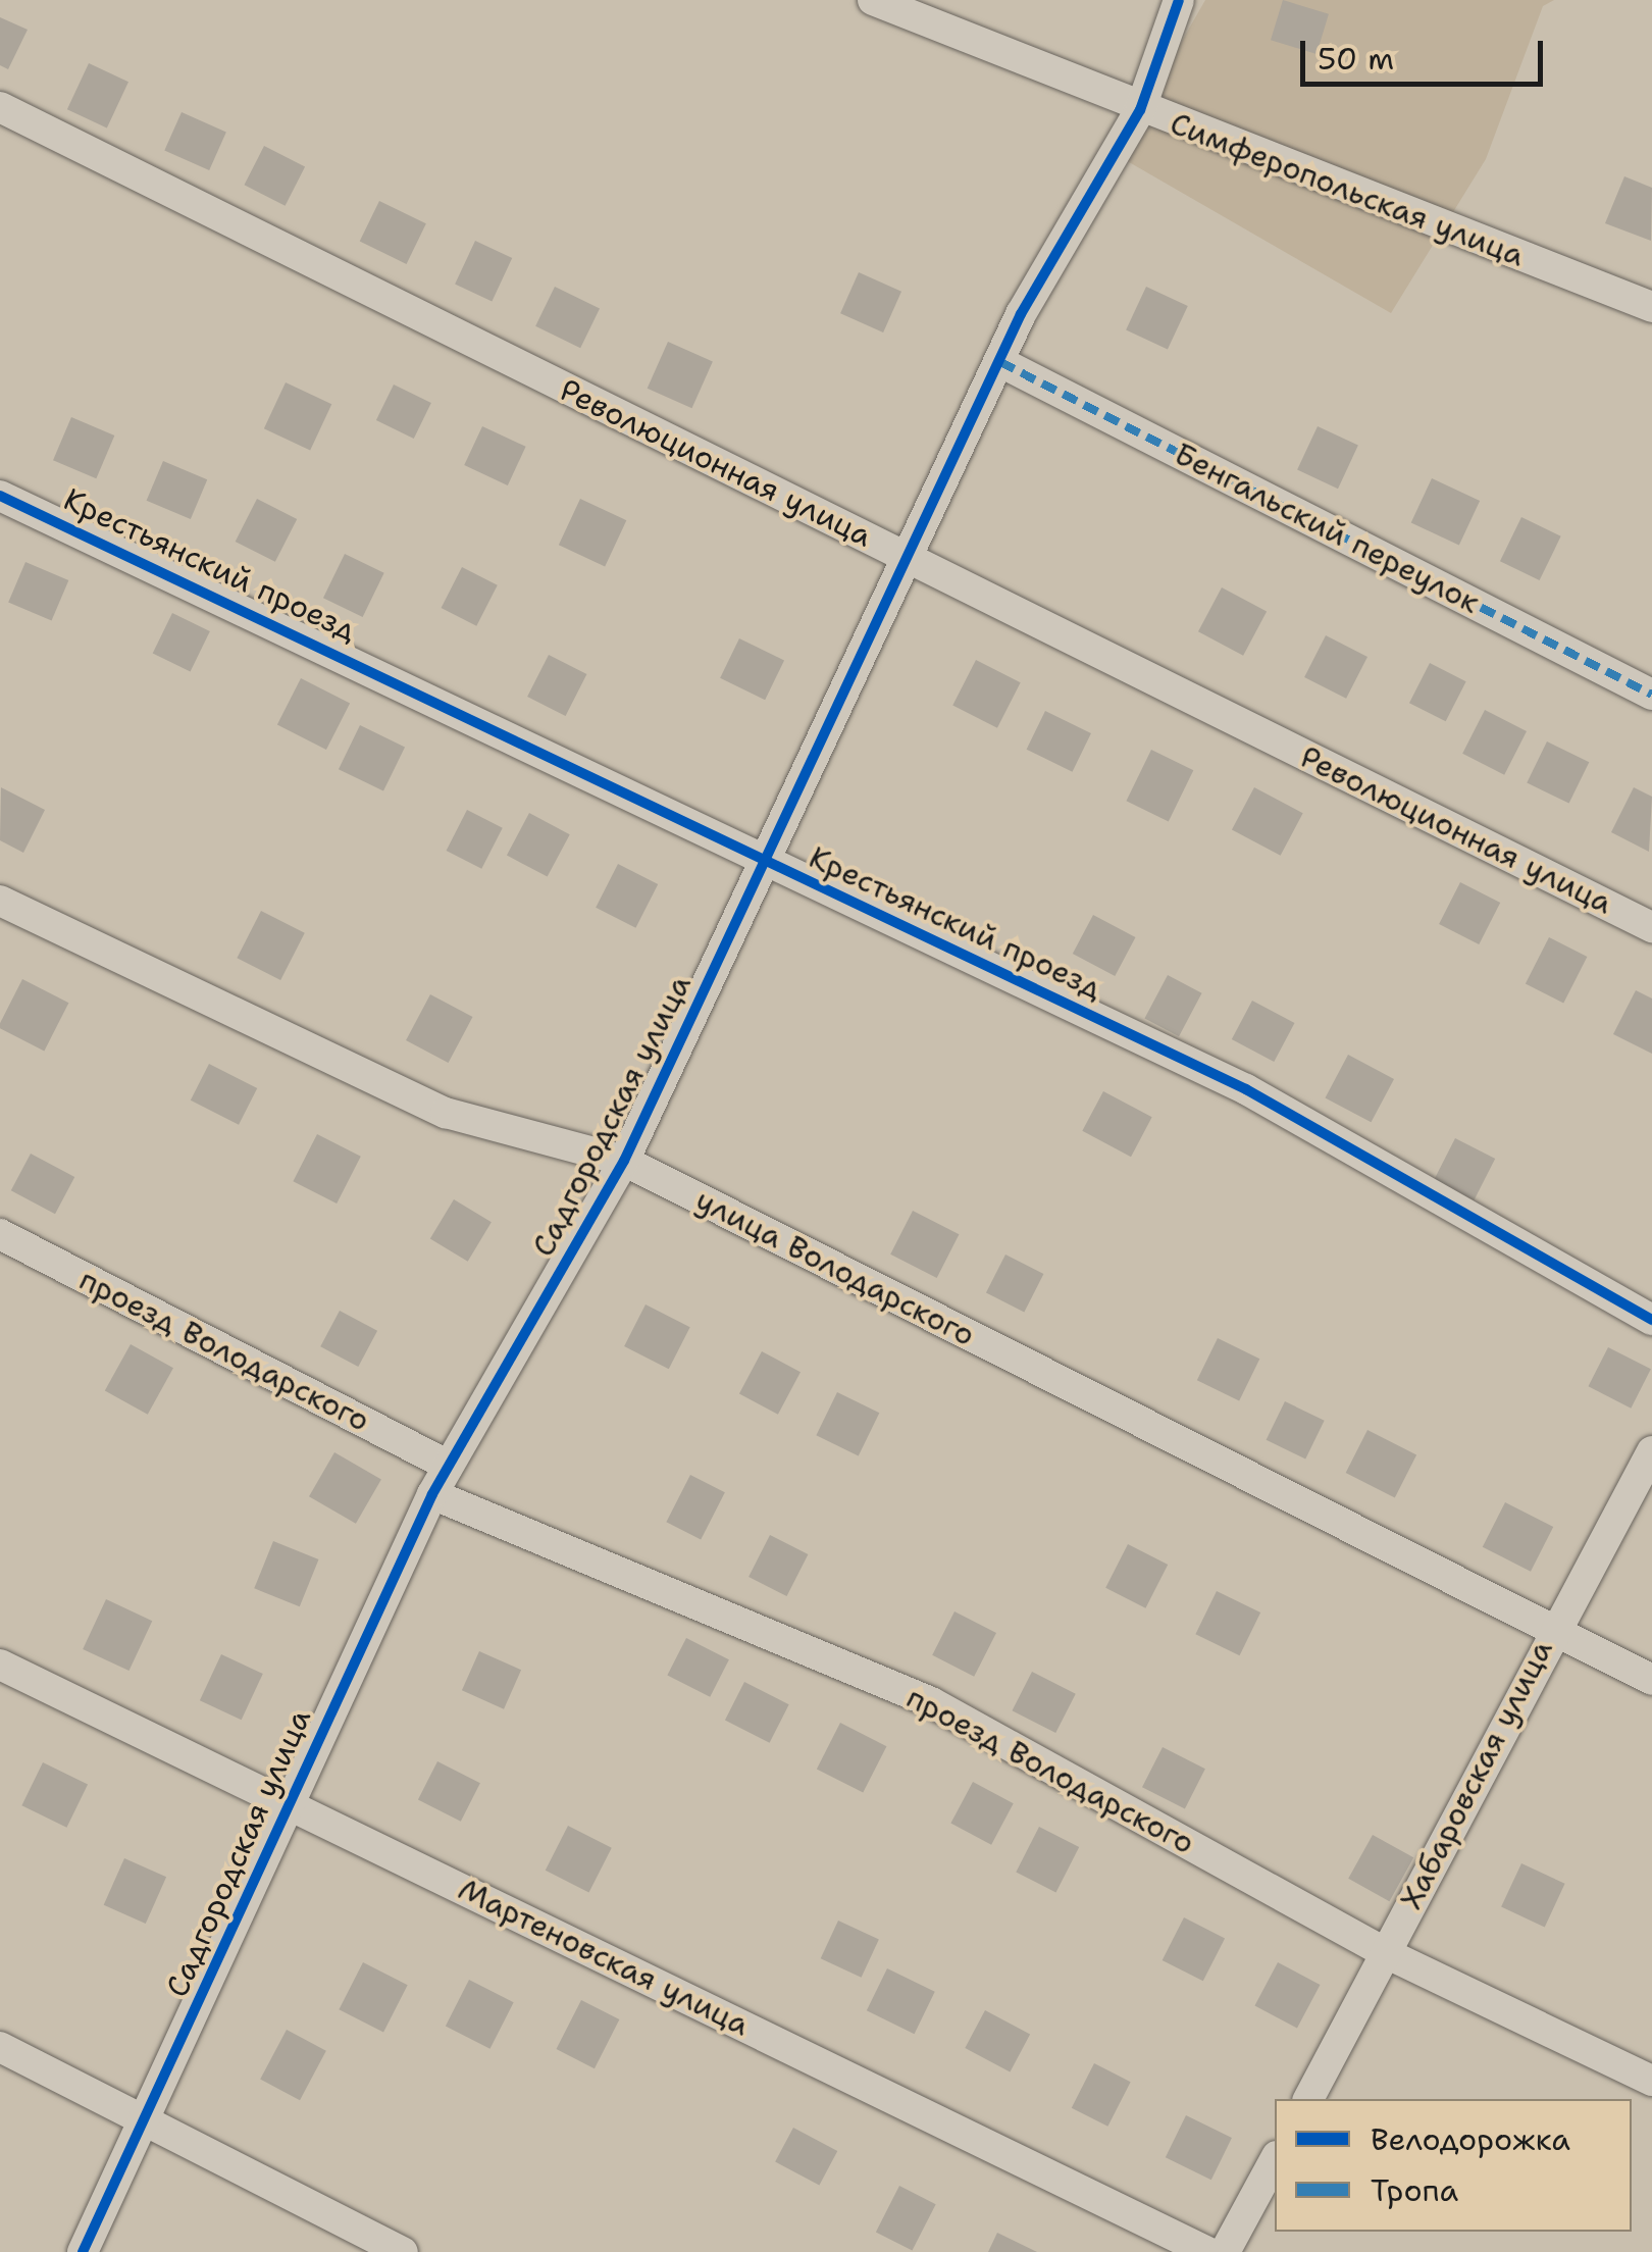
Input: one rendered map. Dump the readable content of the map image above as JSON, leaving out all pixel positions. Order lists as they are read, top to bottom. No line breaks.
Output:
{"streets":{"street":["Симферопольская улица","Революционная улица","Бенгальский переулок","Крестьянский проезд","Садгородская улица","улица Володарского","проезд Володарского","Хабаровская улица","Мартеновская улица"]},"crossings":[["Симферопольская улица","Садгородская улица"],["Революционная улица","Садгородская улица"],["Бенгальский переулок","Садгородская улица"],["Крестьянский проезд","Садгородская улица"],["Садгородская улица","улица Володарского"],["Садгородская улица","проезд Володарского"],["Садгородская улица","Мартеновская улица"],["улица Володарского","Хабаровская улица"],["проезд Володарского","Хабаровская улица"]],"legend":["Велодорожка","Тропа"],"scale_bar":"50 m"}
